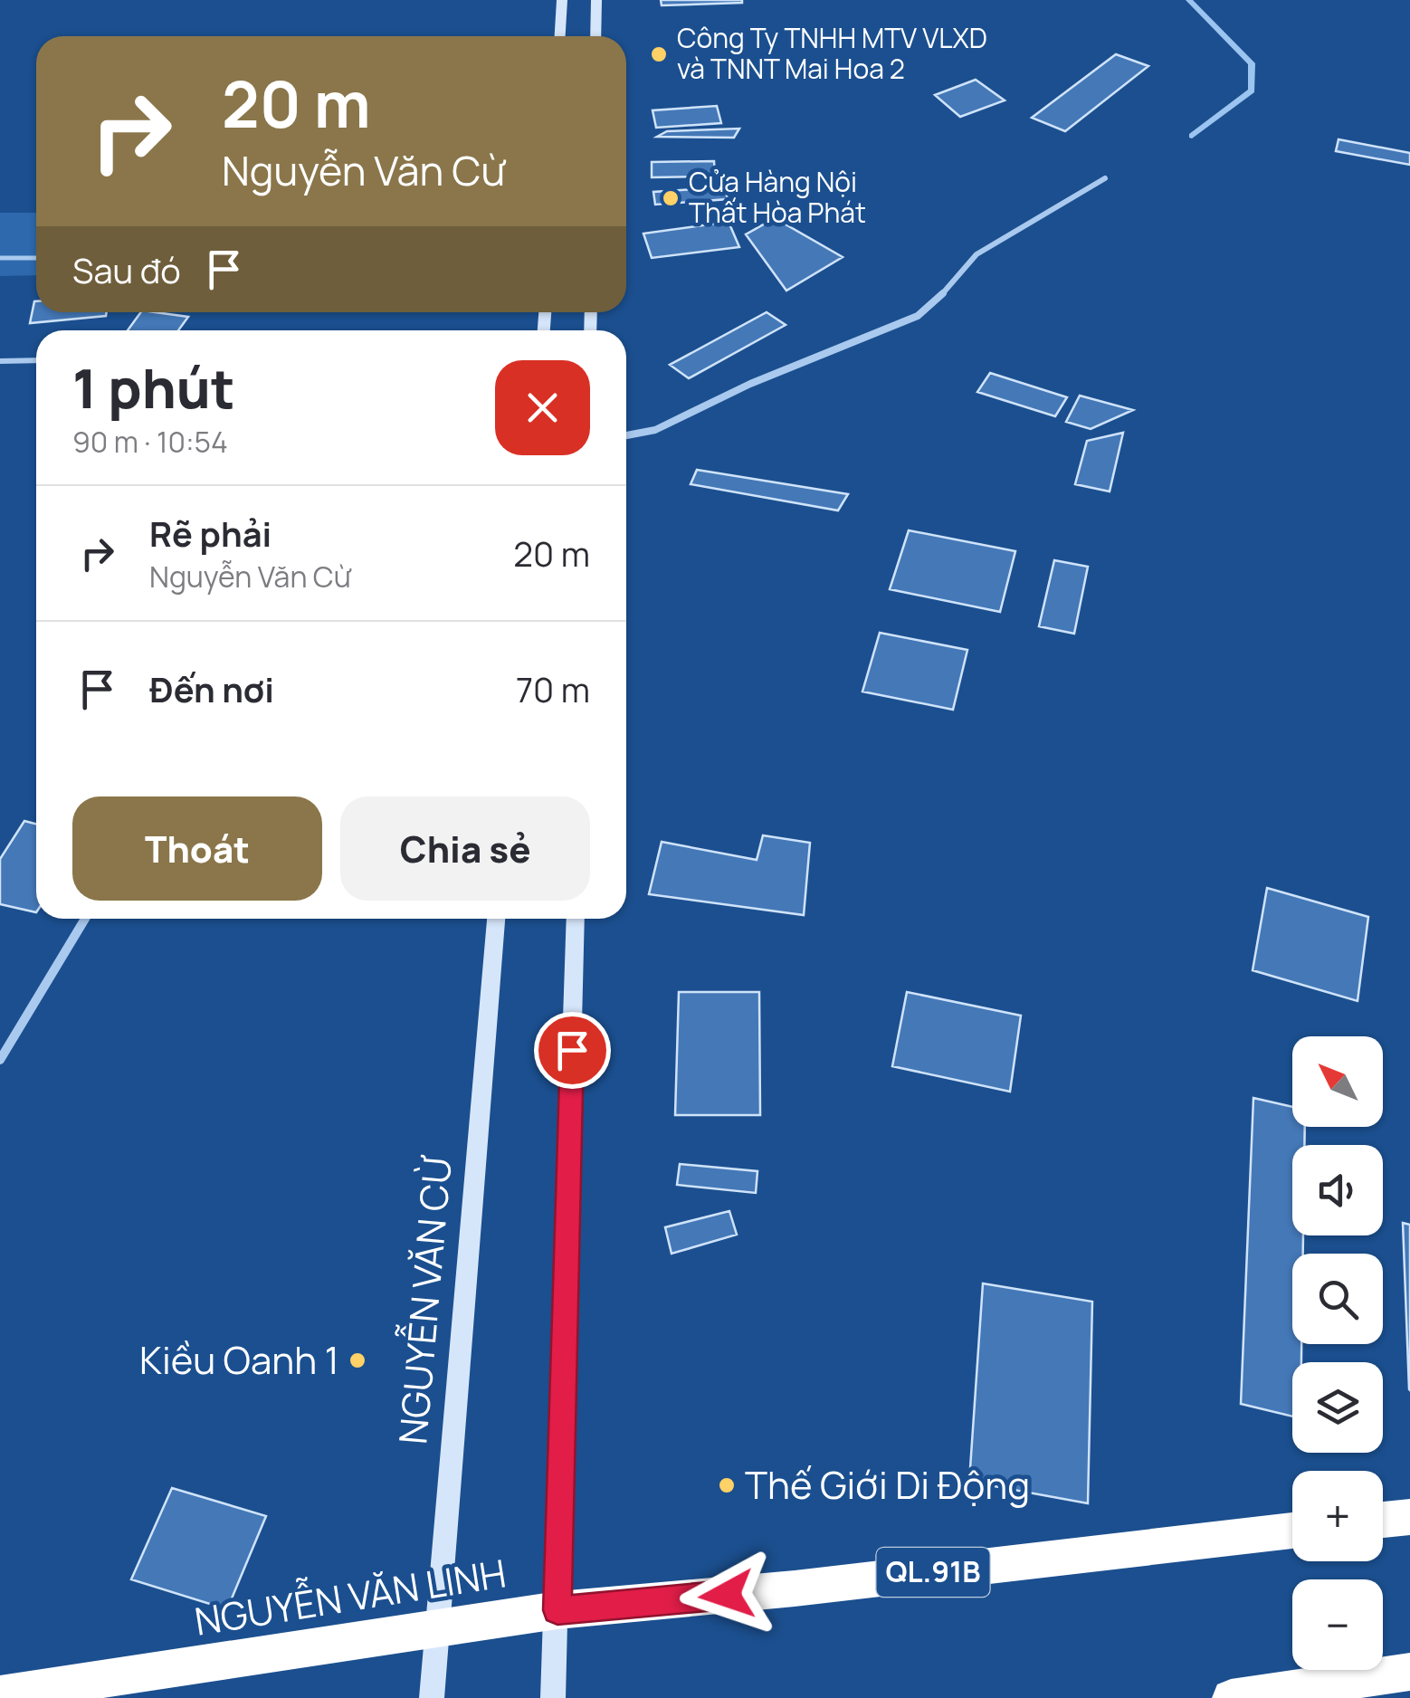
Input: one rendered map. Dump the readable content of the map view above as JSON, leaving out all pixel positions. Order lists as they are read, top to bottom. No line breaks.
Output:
{"streets":{"highway":["QL.91B","NGUYỄN VĂN LINH"],"main road":["NGUYỄN VĂN CỪ"]},"crossings":[["NGUYỄN VĂN CỪ","NGUYỄN VĂN LINH"]],"places":["Công Ty TNHH MTV VLXD và TNNT Mai Hoa 2","Cửa Hàng Nội Thất Hòa Phát","Kiều Oanh 1","Thế Giới Di Động"],"north":"top left","page":{"turn":["20 m","Nguyễn Văn Cừ"],"then":"Sau đó","heading":["1 phút","90 m · 10:54"],"list":[{"name":"Rẽ phải","note":"Nguyễn Văn Cừ","value":"20 m"},{"name":"Đến nơi","value":"70 m"}],"buttons":["Thoát","Chia sẻ"],"map_buttons":["+","−"]}}
